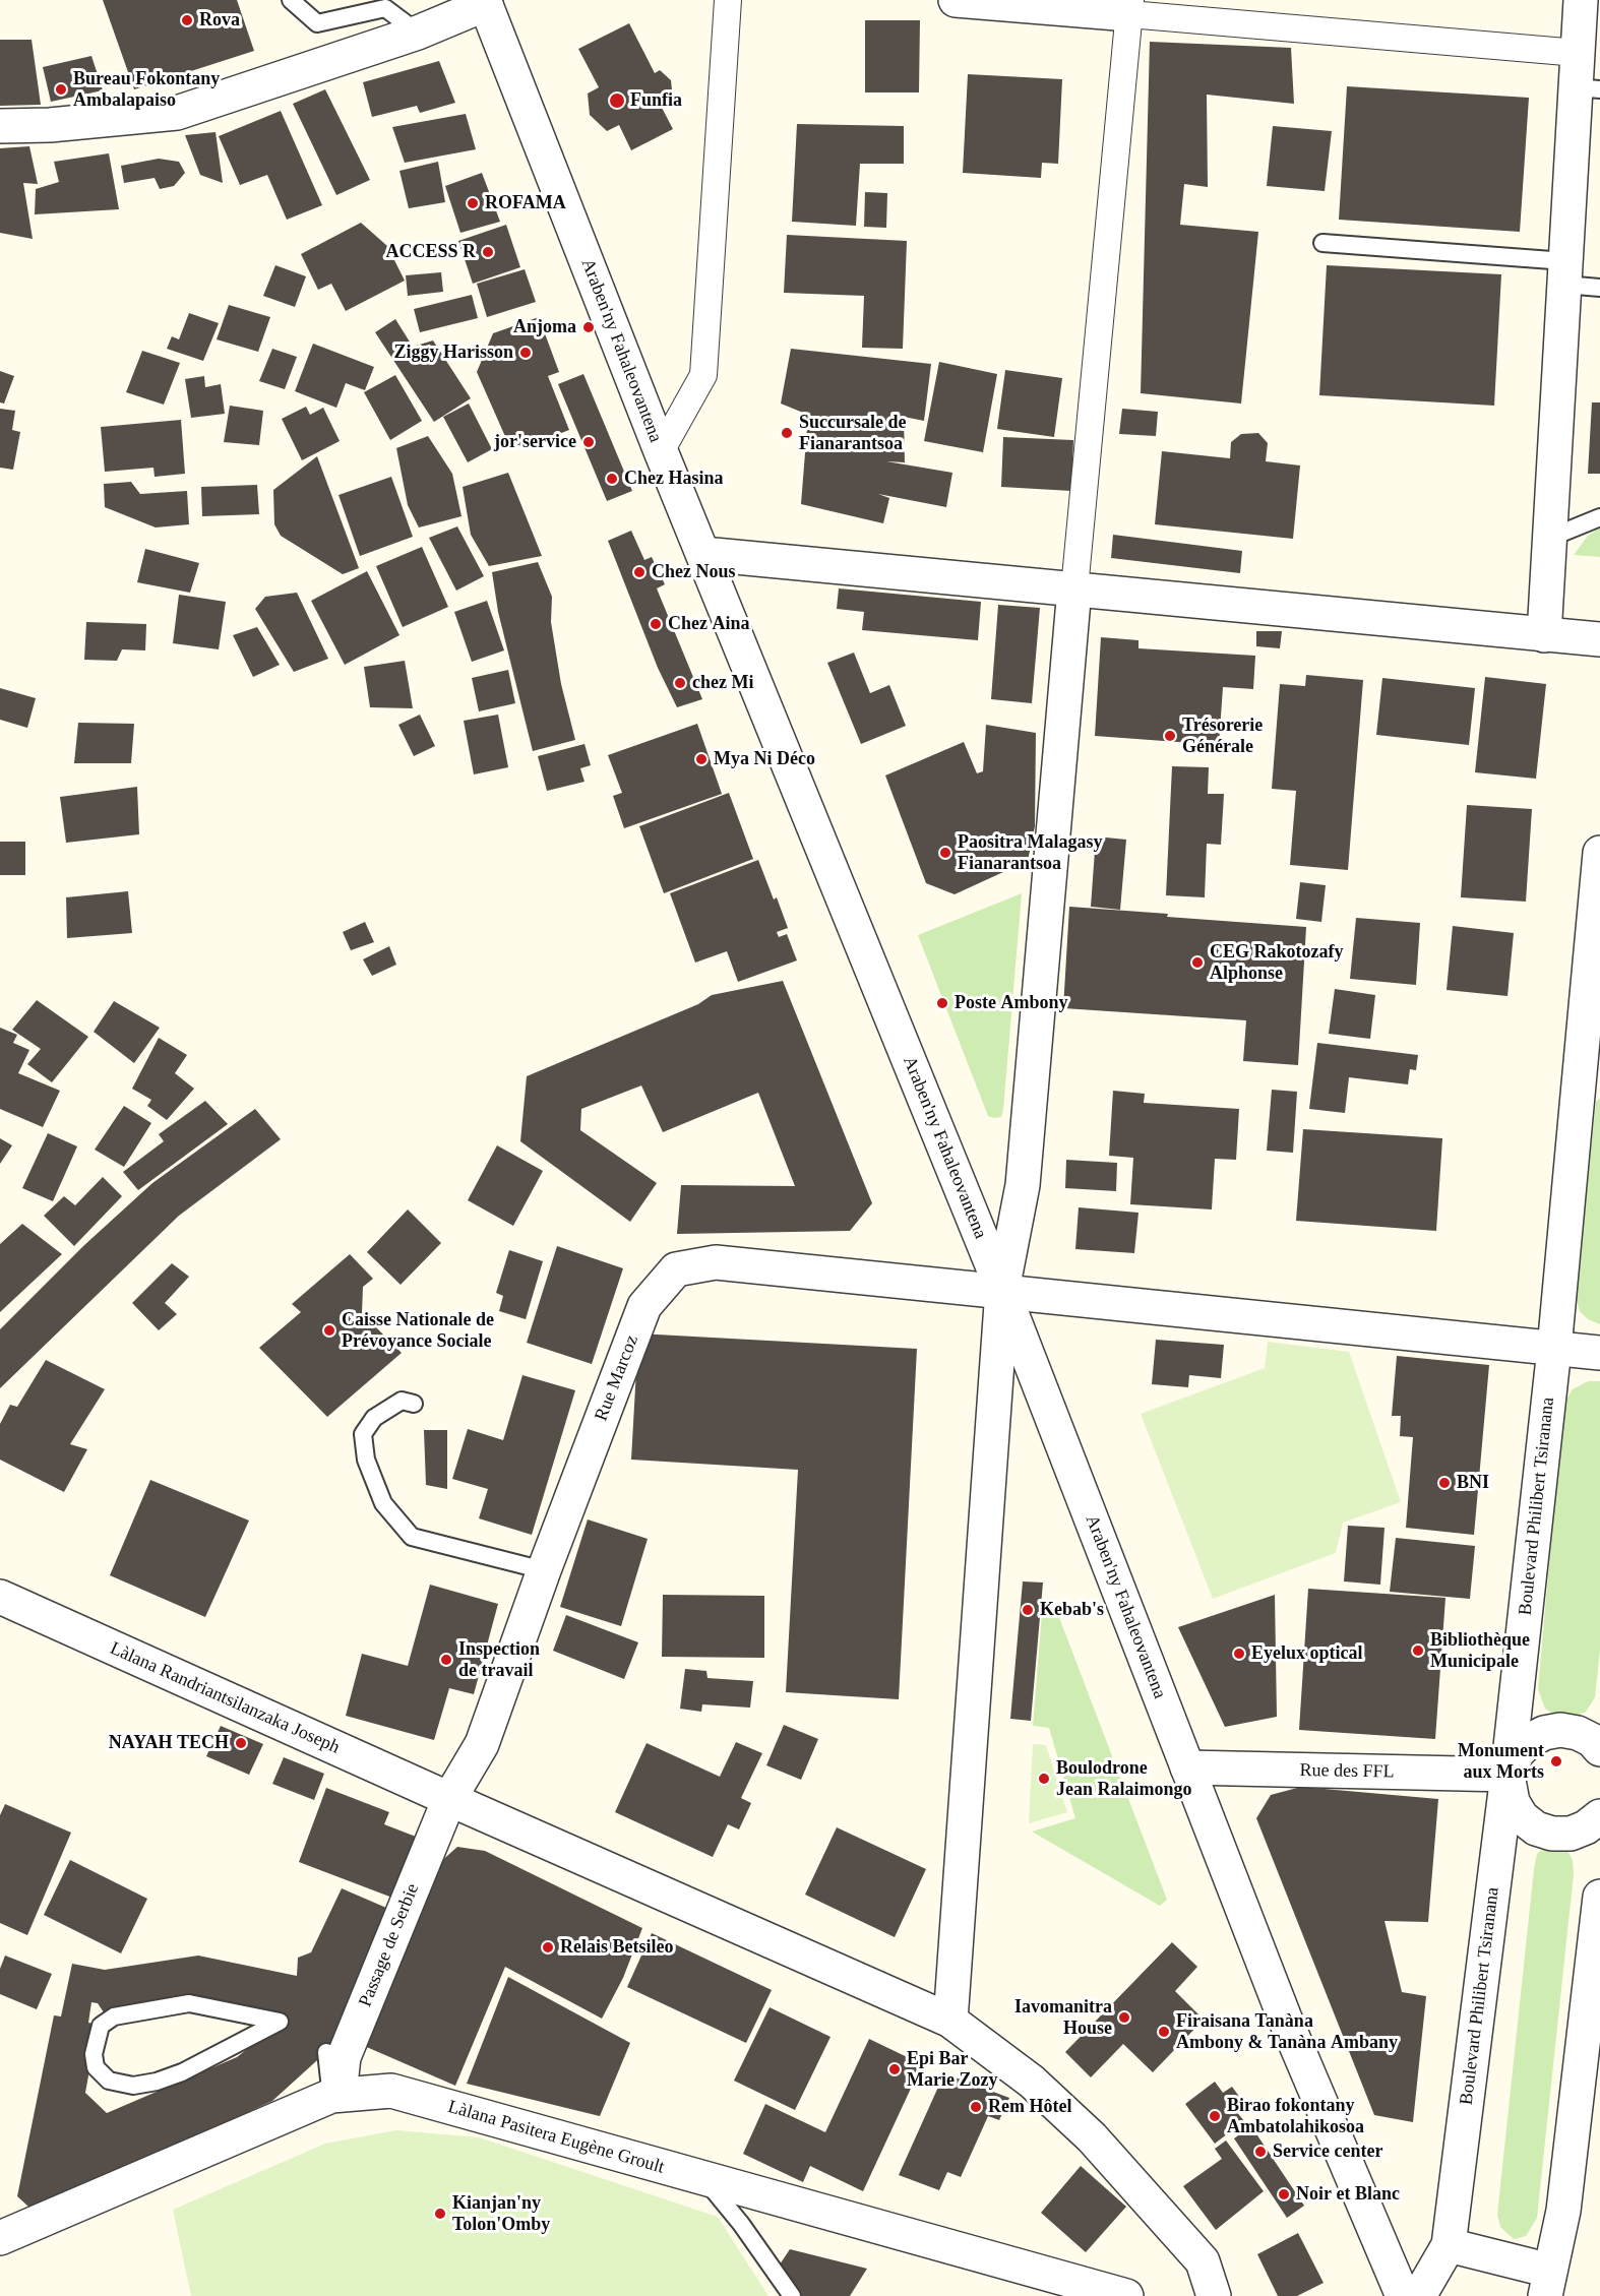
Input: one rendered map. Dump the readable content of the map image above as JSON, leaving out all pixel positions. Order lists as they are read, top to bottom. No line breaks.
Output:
{"streets":{"street":["Araben'ny Fahaleovantena","Rue Marcoz","Boulevard Philibert Tsiranana","Làlana Randriantsilanzaka Joseph","Rue des FFL","Passage de Serbie","Làlana Pasitera Eugène Groult"]},"crossings":[["Araben'ny Fahaleovantena","Rue Marcoz"],["Araben'ny Fahaleovantena","Rue des FFL"],["Rue Marcoz","Boulevard Philibert Tsiranana"],["Rue Marcoz","Làlana Randriantsilanzaka Joseph"],["Rue Marcoz","Passage de Serbie"],["Boulevard Philibert Tsiranana","Rue des FFL"],["Làlana Randriantsilanzaka Joseph","Passage de Serbie"],["Passage de Serbie","Làlana Pasitera Eugène Groult"]],"places":["Rova","Bureau Fokontany Ambalapaiso","Funfia","ROFAMA","ACCESS R","Anjoma","Ziggy Harisson","Succursale de Fianarantsoa","jor'service","Chez Hasina","Chez Nous","Chez Aina","chez Mi","Trésorerie Générale","Mya Ni Déco","Paositra Malagasy Fianarantsoa","CEG Rakotozafy Alphonse","Poste Ambony","Caisse Nationale de Prévoyance Sociale","BNI","Kebab's","Bibliothèque Municipale","Eyelux optical","Inspection de travail","NAYAH TECH","Monument aux Morts","Boulodrone Jean Ralaimongo","Relais Betsileo","Iavomanitra House","Firaisana Tanàna Ambony & Tanàna Ambany","Epi Bar Marie Zozy","Rem Hôtel","Birao fokontany Ambatolahikosoa","Service center","Noir et Blanc","Kianjan'ny Tolon'Omby"]}
